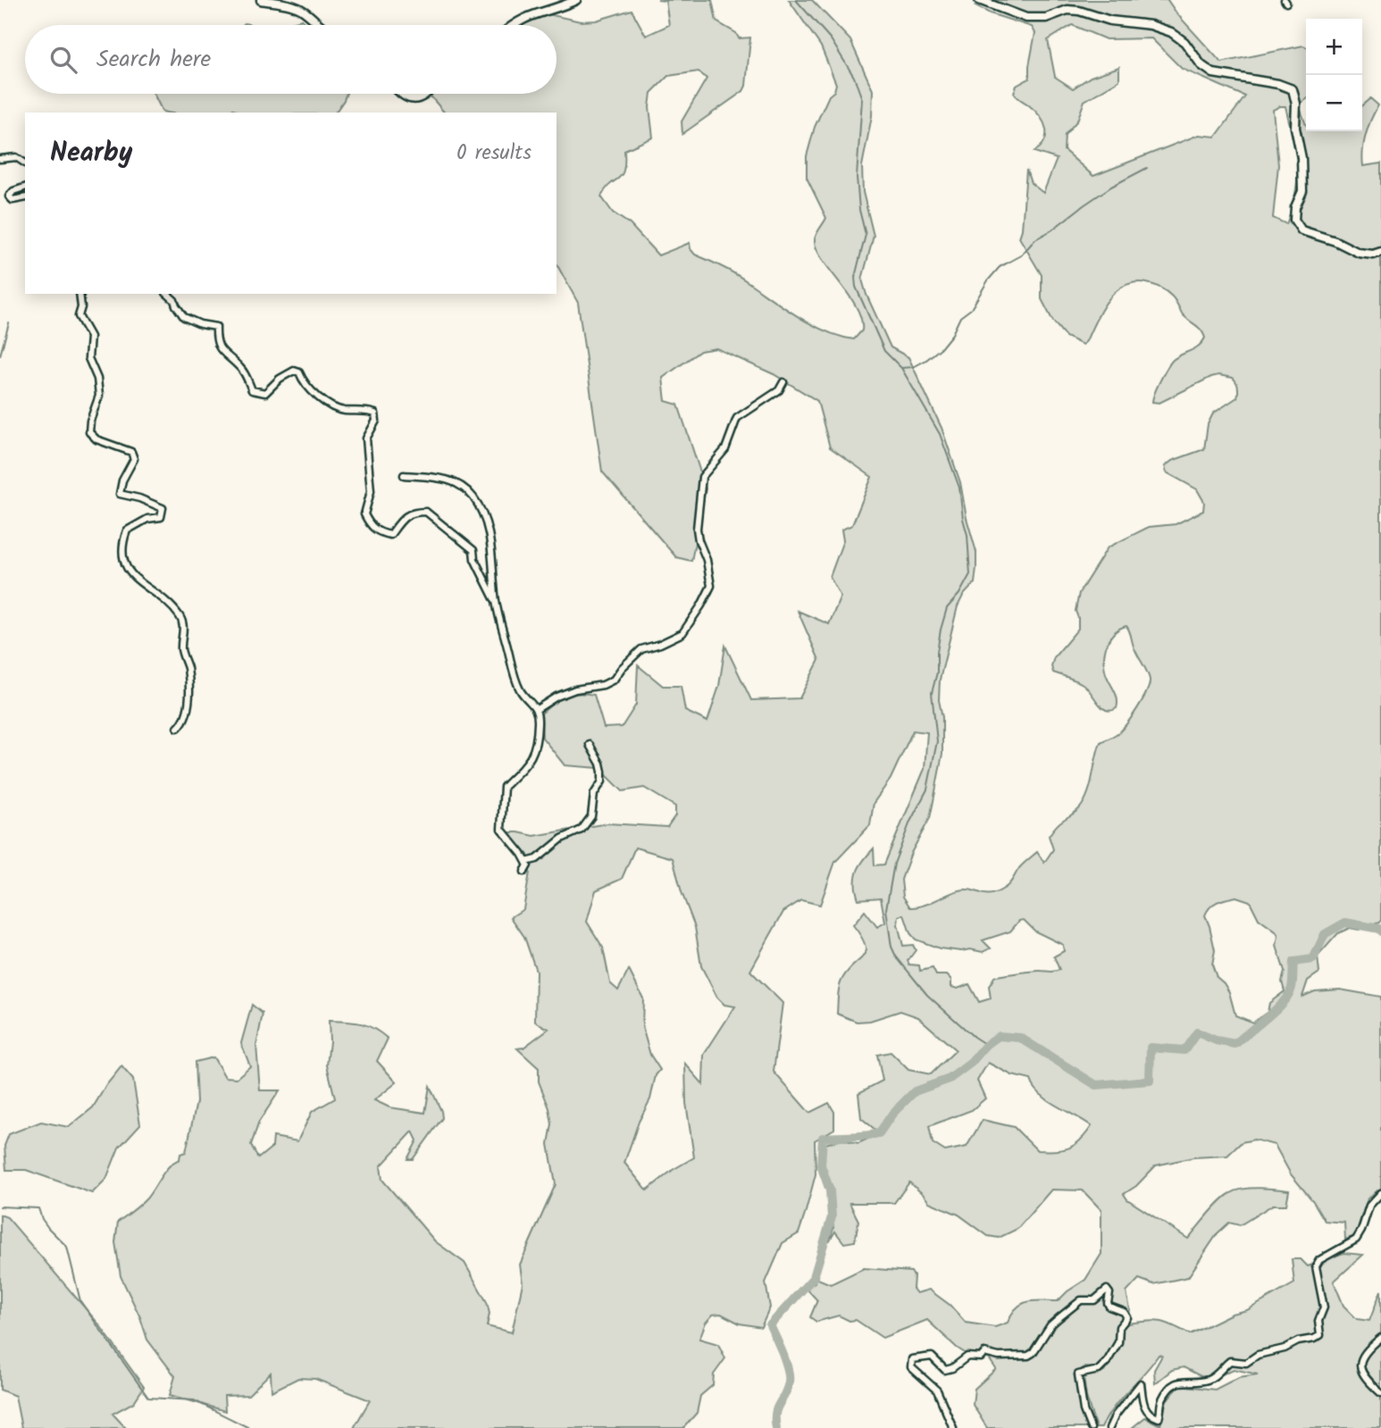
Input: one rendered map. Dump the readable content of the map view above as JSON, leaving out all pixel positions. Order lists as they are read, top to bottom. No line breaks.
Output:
{"page":{"map_buttons":["+","−"],"search":"Search here","heading":["Nearby","0 results"]}}
